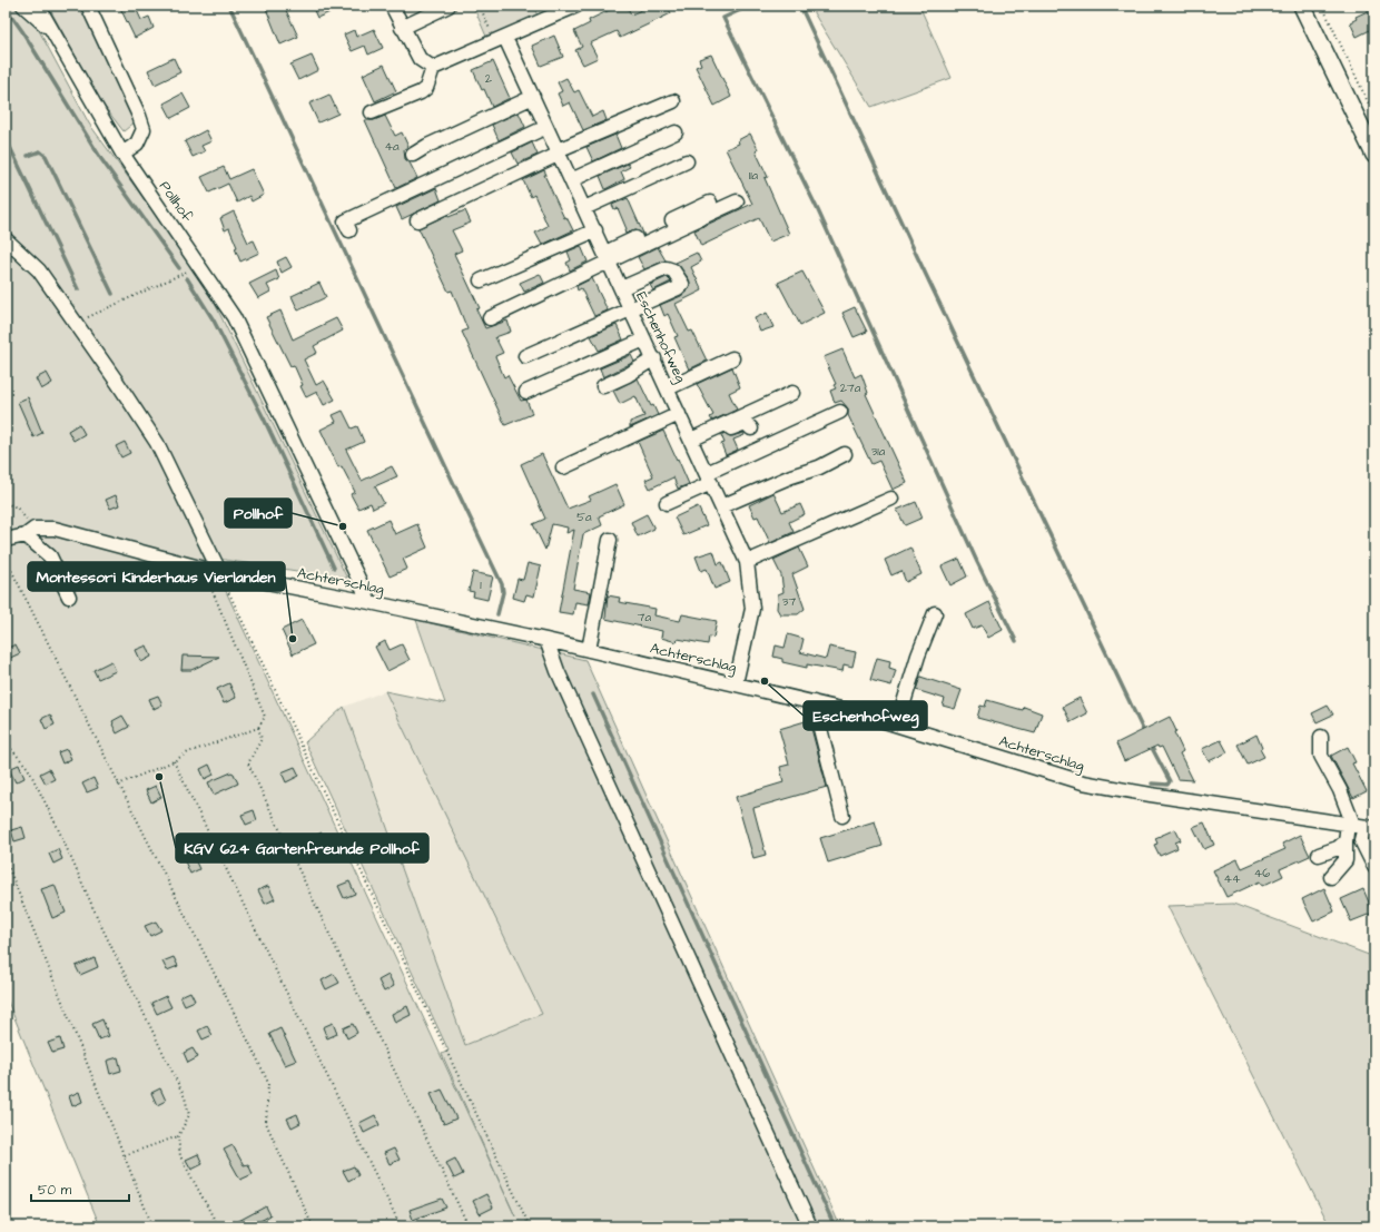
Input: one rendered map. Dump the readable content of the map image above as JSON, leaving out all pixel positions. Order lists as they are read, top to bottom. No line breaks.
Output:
{"streets":{"street":["Pollhof","Eschenhofweg","Achterschlag"]},"crossings":[["Pollhof","Achterschlag"],["Eschenhofweg","Achterschlag"]],"places":["Pollhof","Montessori Kinderhaus Vierlanden","Eschenhofweg","KGV 624 Gartenfreunde Pollhof"],"house_numbers":["2","4a","11a","27a","31a","5a","1","37","7a","46","44"],"scale_bar":"50 m"}
